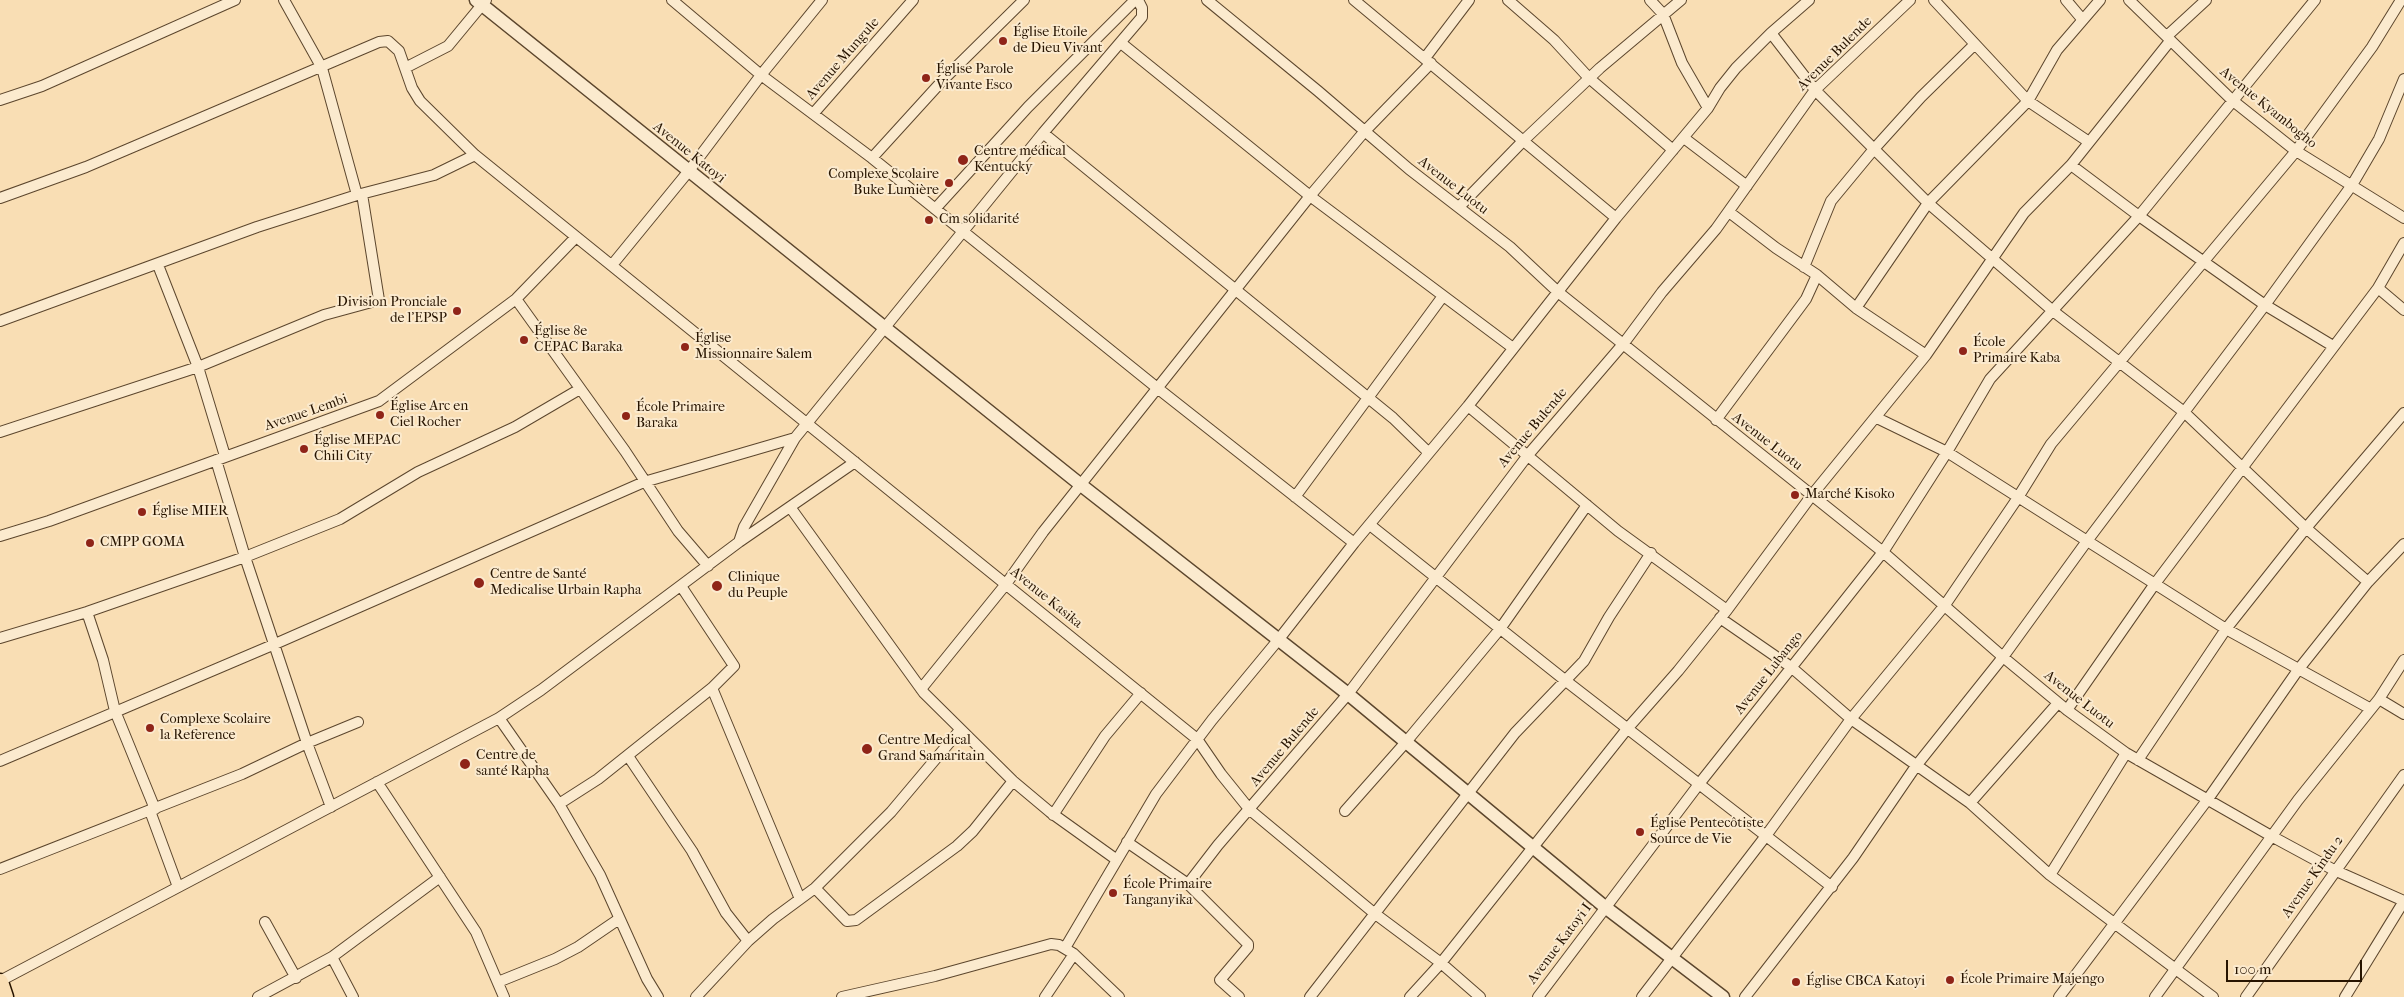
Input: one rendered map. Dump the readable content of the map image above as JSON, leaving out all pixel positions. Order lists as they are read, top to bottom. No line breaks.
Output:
{"streets":{"street":["Avenue Bulende","Avenue Mungule","Avenue Kyambogho","Avenue Katoyi","Avenue Luotu","Avenue Lembi","Avenue Kasika","Avenue Lubango","Avenue Kindu 2","Avenue Katoyi I"]},"crossings":[["Avenue Bulende","Avenue Katoyi"],["Avenue Bulende","Avenue Luotu"],["Avenue Bulende","Avenue Kasika"],["Avenue Kyambogho","Avenue Lubango"],["Avenue Katoyi","Avenue Lubango"],["Avenue Katoyi","Avenue Katoyi I"],["Avenue Luotu","Avenue Lubango"],["Avenue Luotu","Avenue Kindu 2"],["Avenue Lembi","Avenue Kasika"],["Avenue Lubango","Avenue Katoyi I"]],"places":["Église Etoile de Dieu Vivant","Église Parole Vivante Esco","Centre médical Kentucky","Complexe Scolaire Buke Lumière","Cm solidarité","Division Pronciale de l'EPSP","Église 8e CEPAC Baraka","Église Missionnaire Salem","École Primaire Kaba","Église Arc en Ciel Rocher","École Primaire Baraka","Église MEPAC Chili City","Marché Kisoko","Église MIER","CMPP GOMA","Centre de Santé Medicalise Urbain Rapha","Clinique du Peuple","Complexe Scolaire la Reference","Centre Medical Grand Samaritain","Centre de santé Rapha","Église Pentecôtiste Source de Vie","École Primaire Tanganyika","École Primaire Majengo","Église CBCA Katoyi"],"scale_bar":"100 m"}
